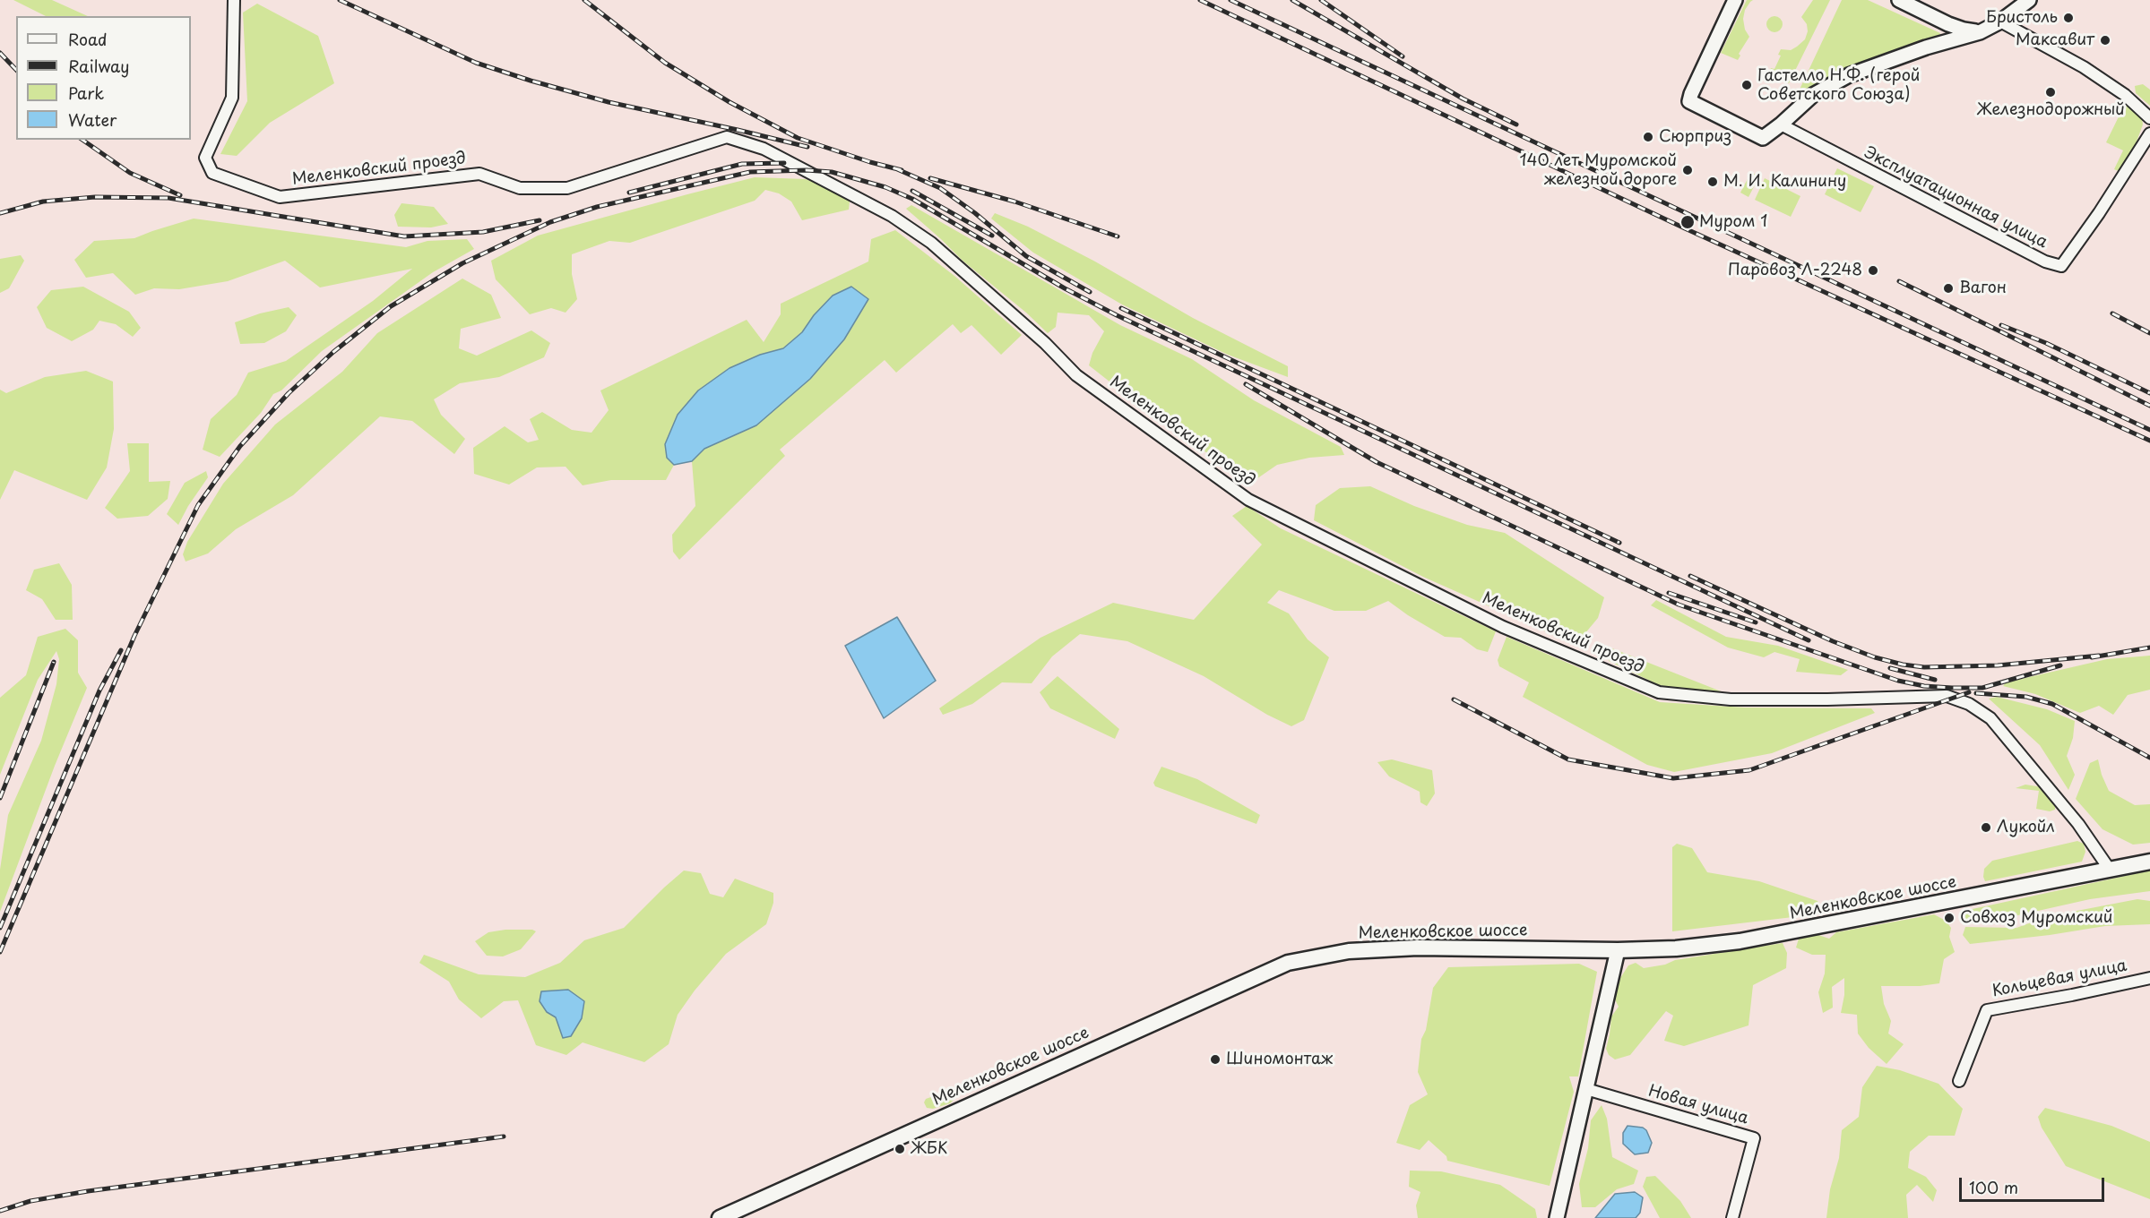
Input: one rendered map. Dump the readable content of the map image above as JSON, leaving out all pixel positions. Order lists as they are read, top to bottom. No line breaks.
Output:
{"streets":{"main road":["Меленковское шоссе"],"street":["Меленковский проезд","Эксплуатационная улица","Кольцевая улица","Новая улица"]},"crossings":[["Меленковский проезд","Меленковское шоссе"]],"places":["Бристоль","Максавит","Гастелло Н.Ф. (герой Советского Союза)","Железнодорожный","Сюрприз","140 лет Муромской железной дороге","М. И. Калинину","Муром 1","Паровоз Л-2248","Вагон","Лукойл","Совхоз Муромский","Шиномонтаж","ЖБК"],"legend":["Road","Railway","Park","Water"],"scale_bar":"100 m"}
